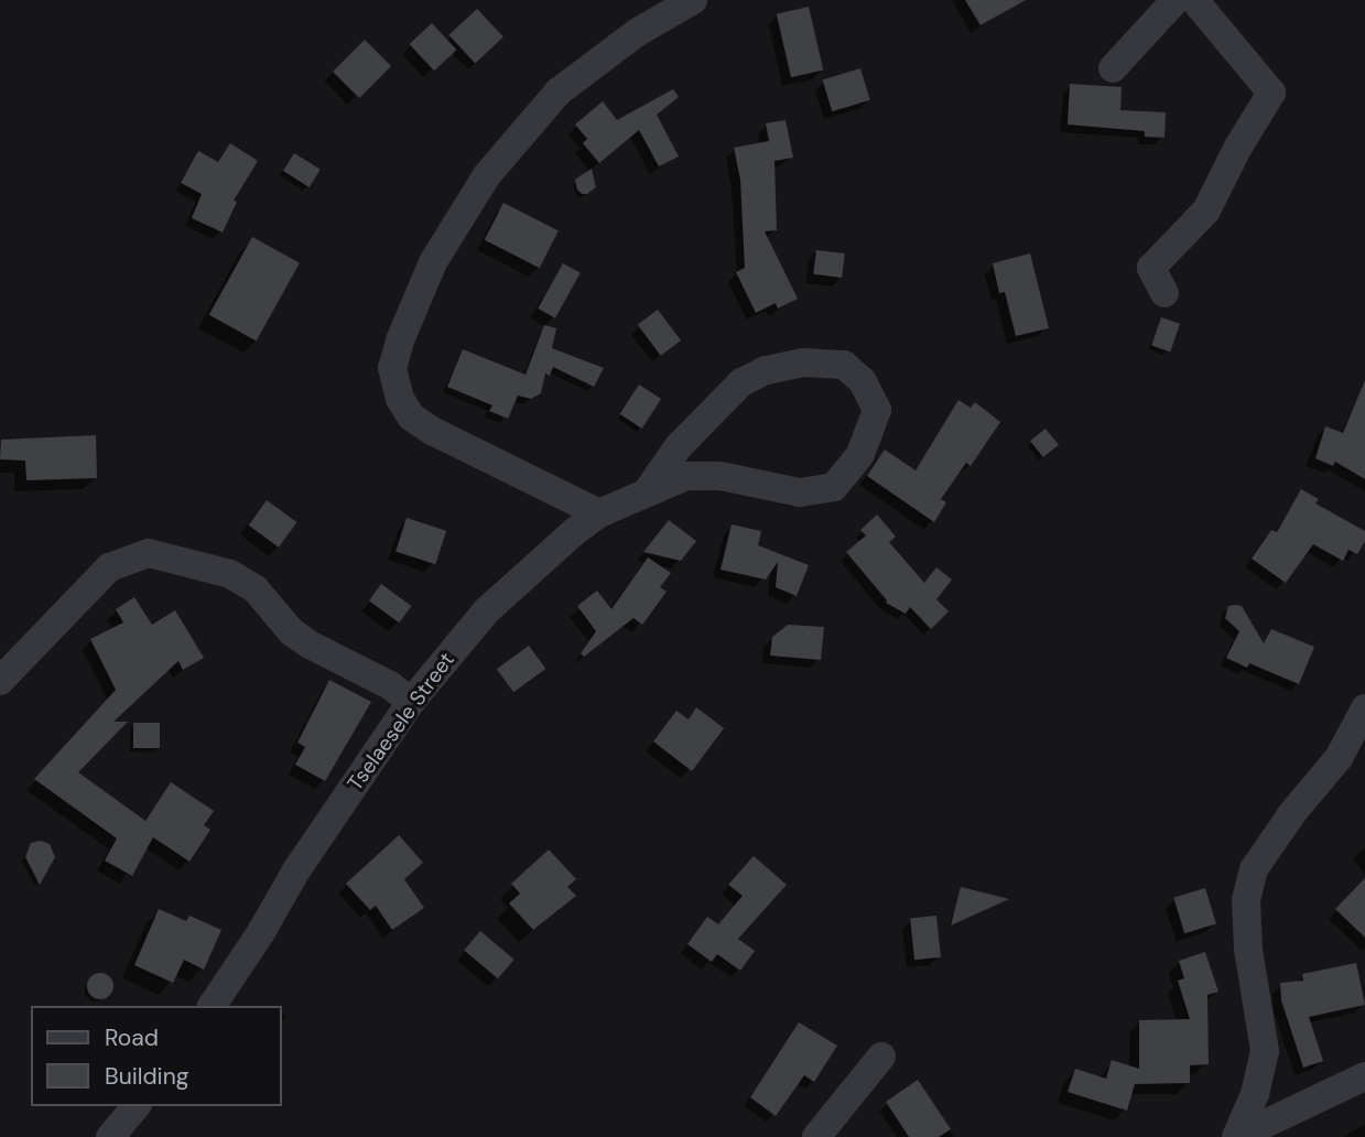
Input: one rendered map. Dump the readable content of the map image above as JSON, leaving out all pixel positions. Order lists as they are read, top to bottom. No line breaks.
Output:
{"streets":{"street":["Tselaesele Street"]},"legend":["Road","Building"]}
